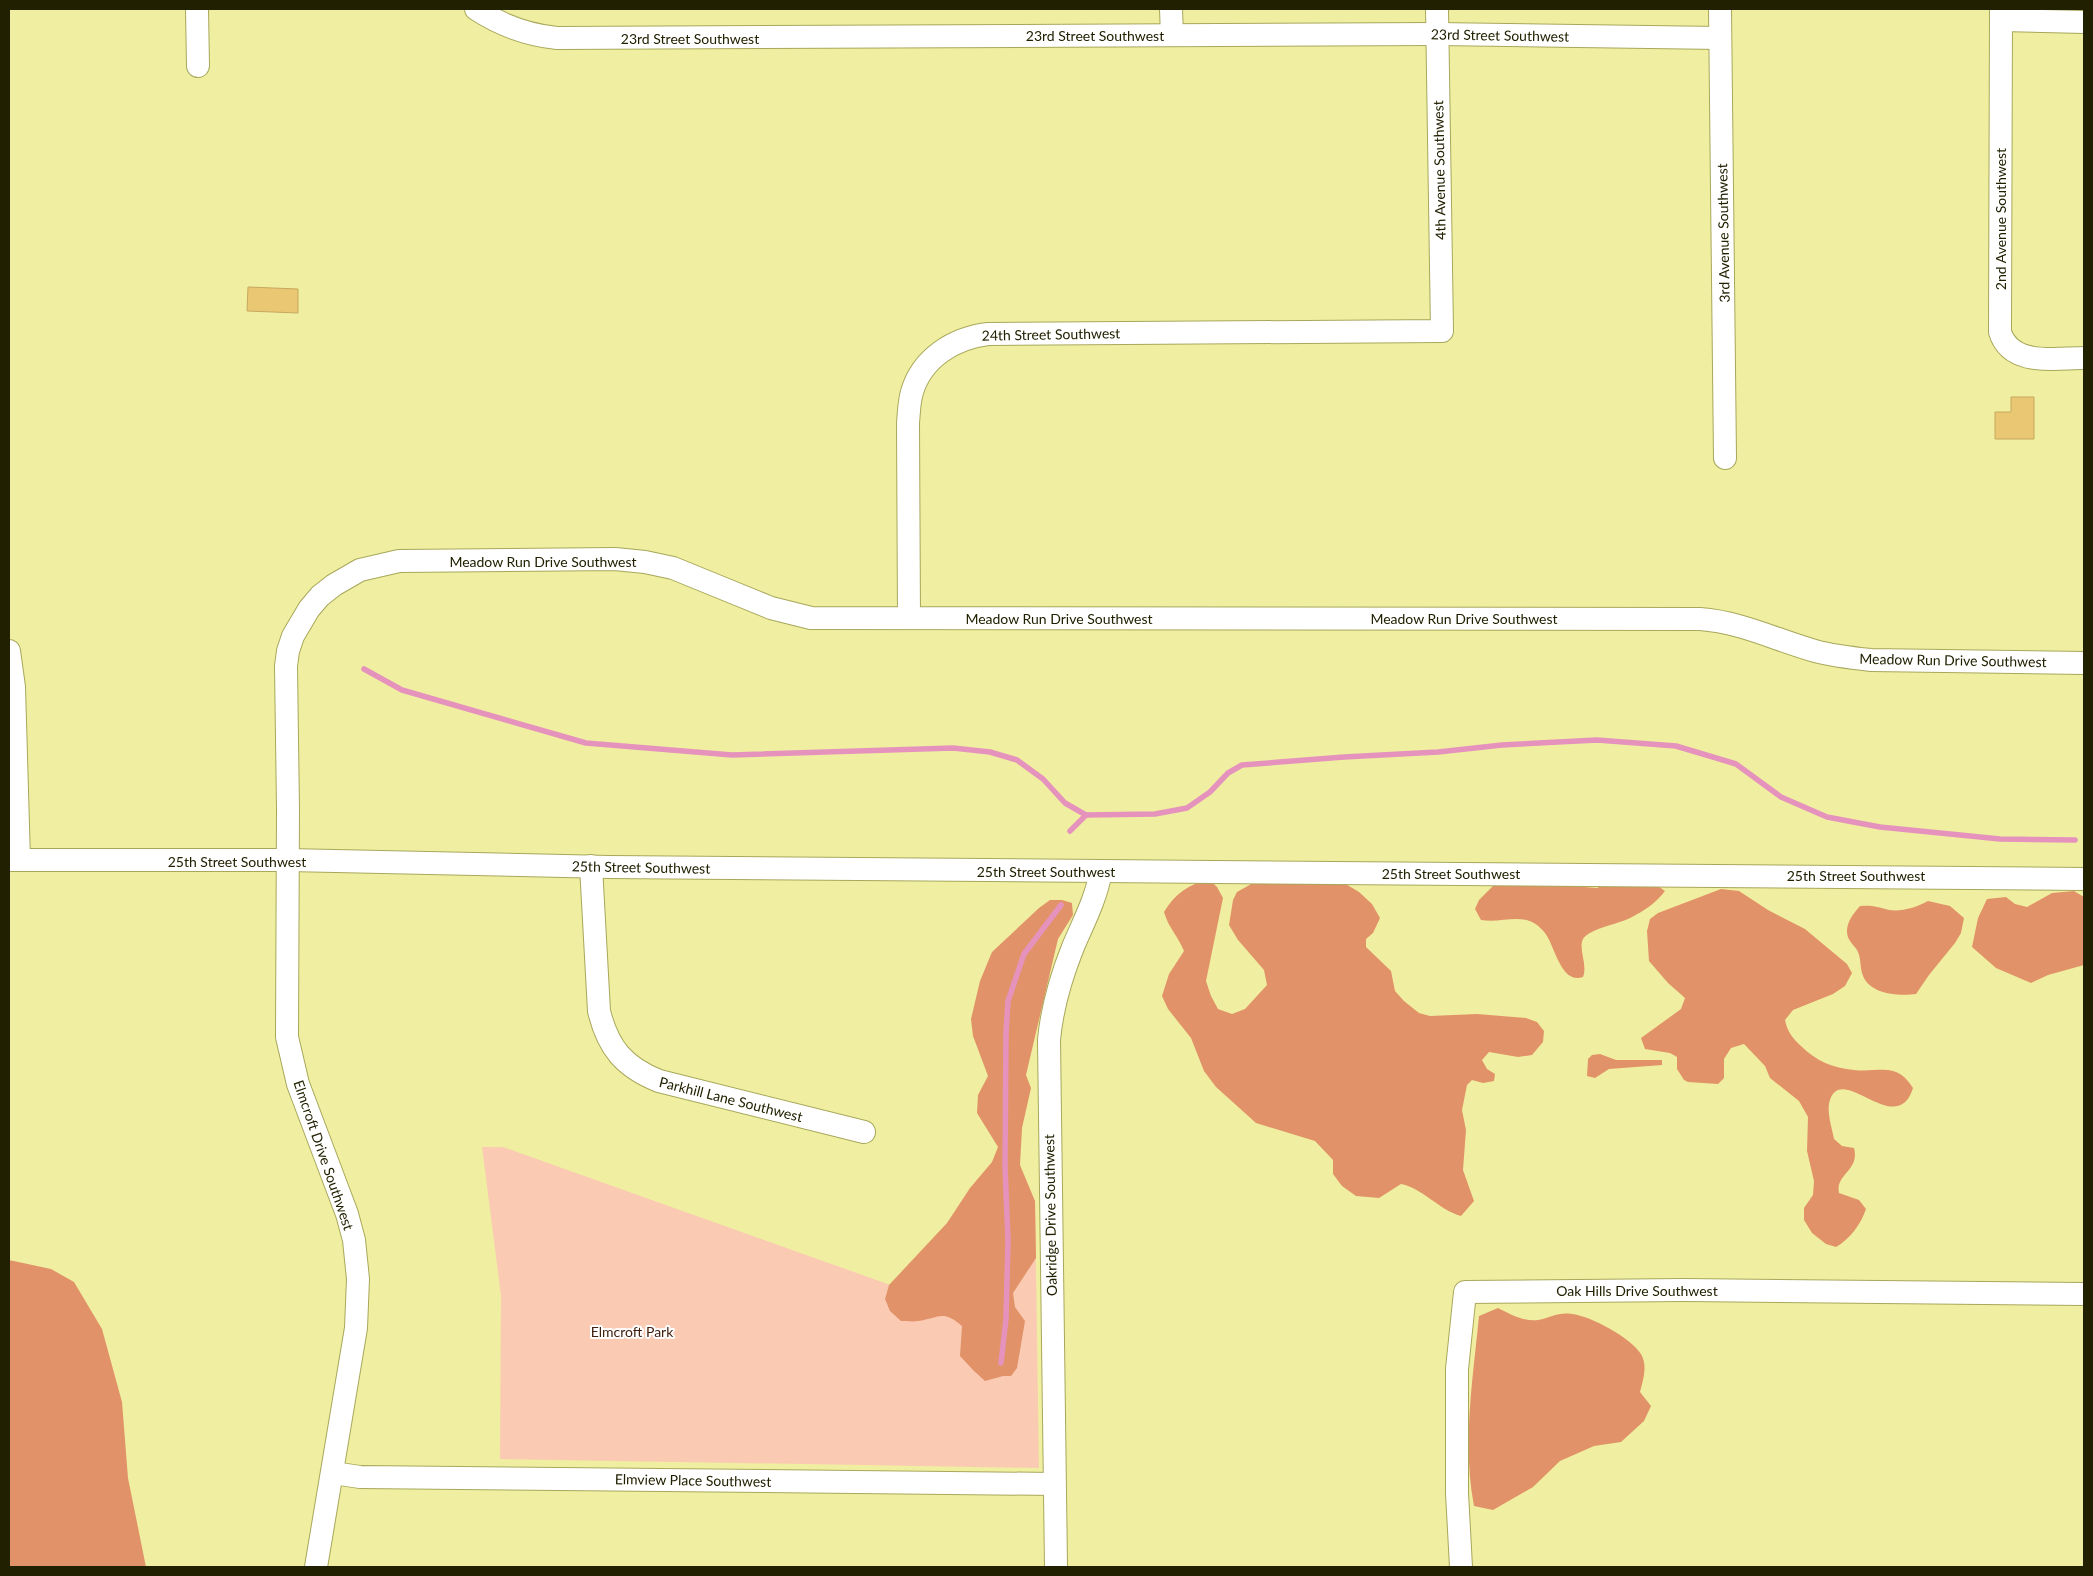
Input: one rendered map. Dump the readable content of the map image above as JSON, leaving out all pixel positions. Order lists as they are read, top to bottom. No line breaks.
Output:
{"streets":{"street":["23rd Street Southwest","4th Avenue Southwest","2nd Avenue Southwest","3rd Avenue Southwest","24th Street Southwest","Meadow Run Drive Southwest","25th Street Southwest","Parkhill Lane Southwest","Elmcroft Drive Southwest","Oakridge Drive Southwest","Oak Hills Drive Southwest","Elmview Place Southwest"]},"crossings":[["23rd Street Southwest","4th Avenue Southwest"],["23rd Street Southwest","3rd Avenue Southwest"],["4th Avenue Southwest","24th Street Southwest"],["24th Street Southwest","Meadow Run Drive Southwest"],["Meadow Run Drive Southwest","25th Street Southwest"],["Meadow Run Drive Southwest","Elmcroft Drive Southwest"],["25th Street Southwest","Parkhill Lane Southwest"],["25th Street Southwest","Elmcroft Drive Southwest"],["25th Street Southwest","Oakridge Drive Southwest"],["Elmcroft Drive Southwest","Elmview Place Southwest"],["Oakridge Drive Southwest","Elmview Place Southwest"]],"parks":["Elmcroft Park"]}
